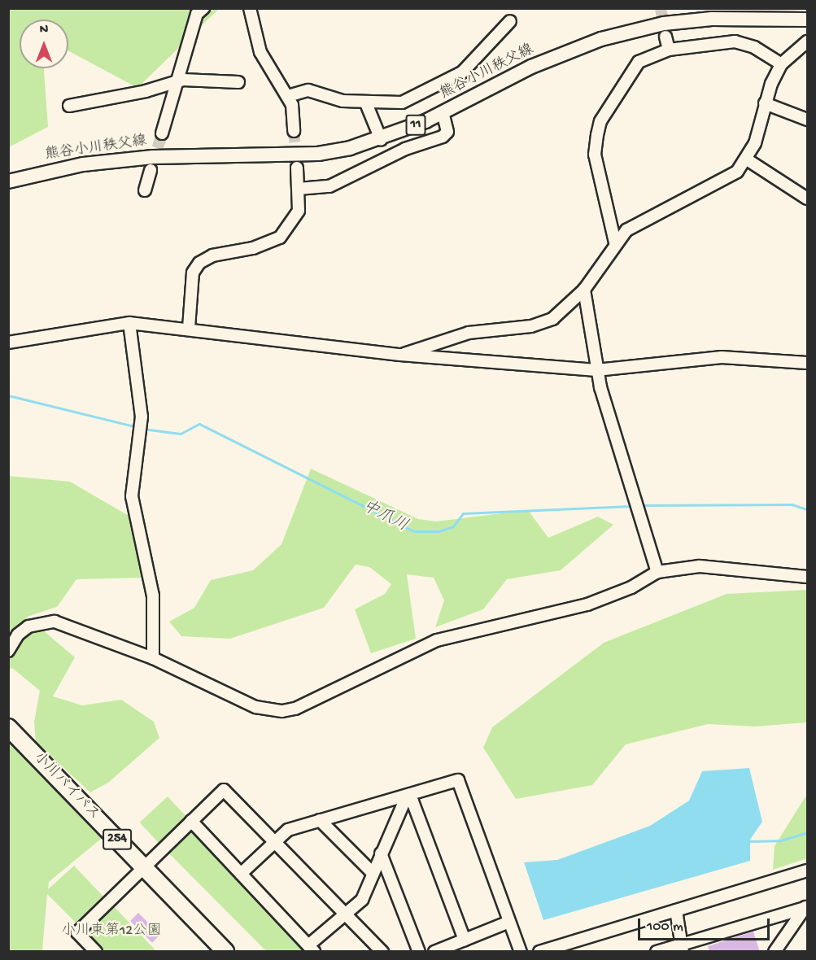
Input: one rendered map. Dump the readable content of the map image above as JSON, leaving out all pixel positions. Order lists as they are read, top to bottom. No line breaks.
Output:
{"streets":{"highway":["小川バイパス","254"],"main road":["熊谷小川秩父線","11"]},"water":["中爪川"],"parks":["小川東第12公園"],"scale_bar":"100 m","north":"top"}
